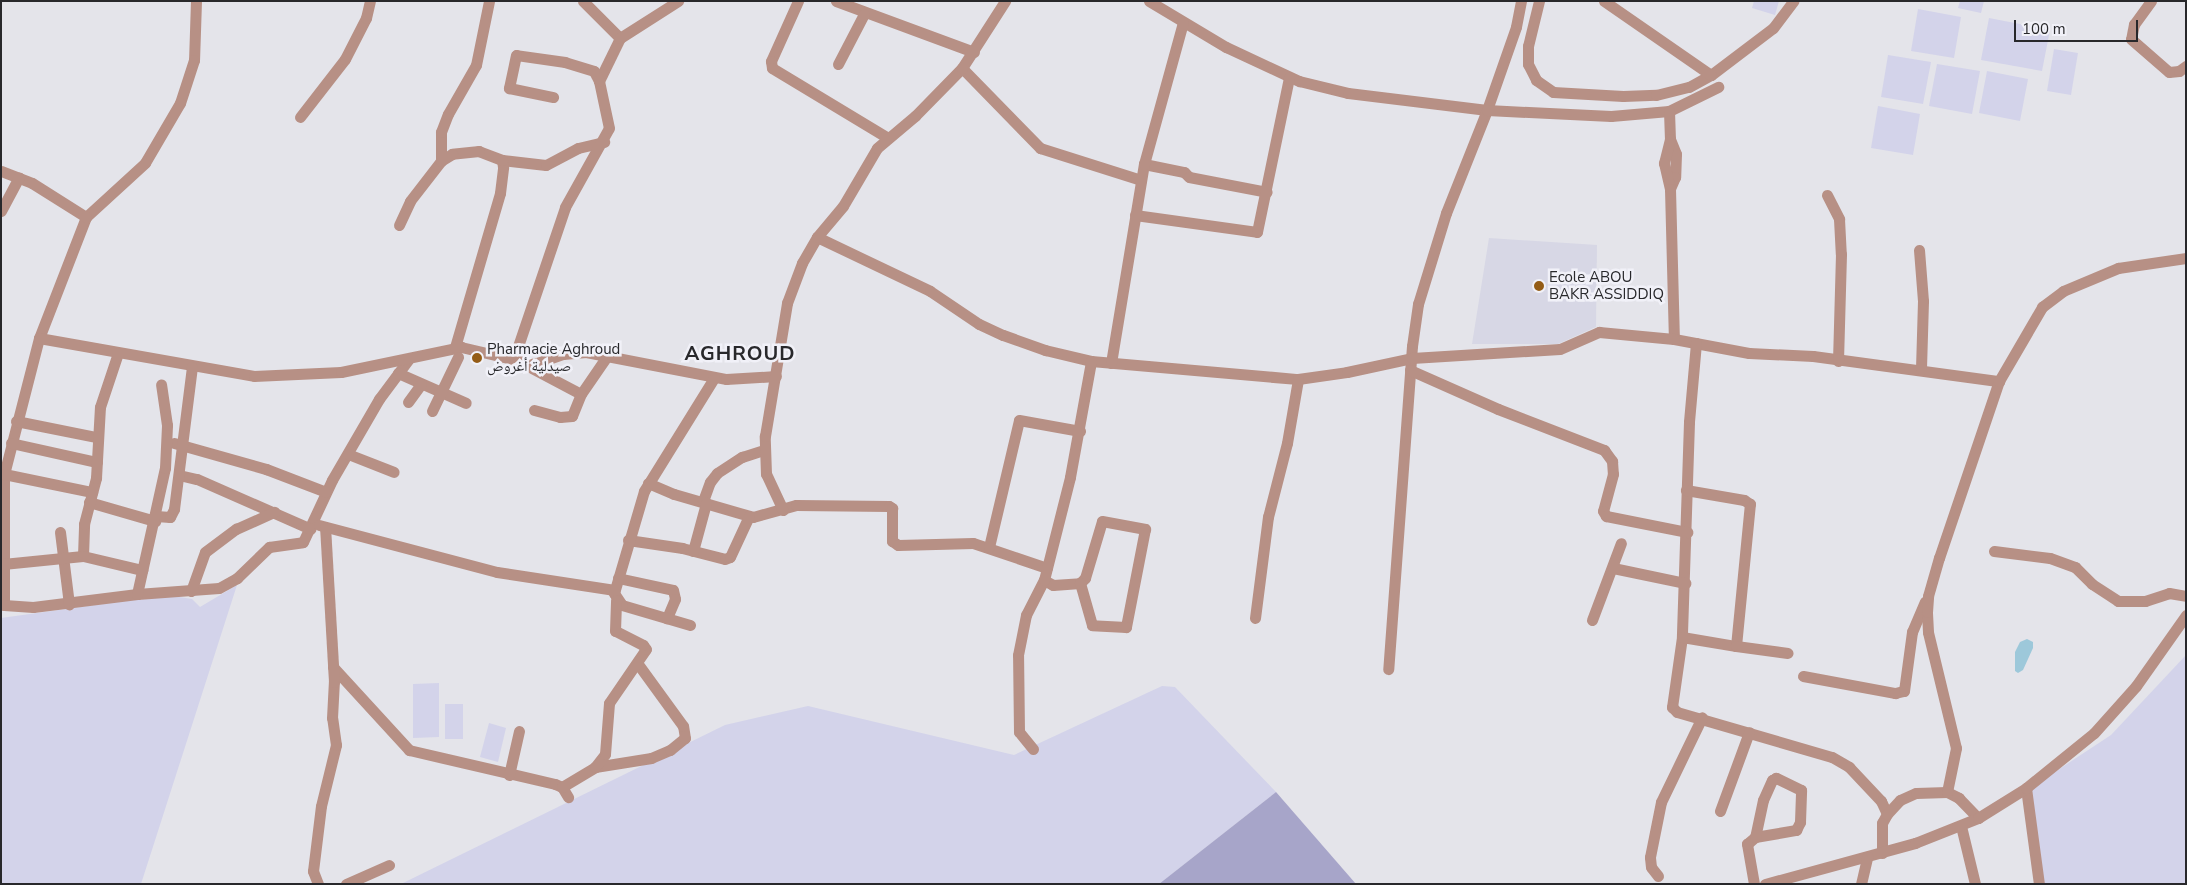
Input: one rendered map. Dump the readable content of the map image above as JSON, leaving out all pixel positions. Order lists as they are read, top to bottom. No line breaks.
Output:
{"districts":["AGHROUD"],"places":["Ecole ABOU BAKR ASSIDDIQ","Pharmacie Aghroud صيدلية أغروض"],"scale_bar":"100 m"}
